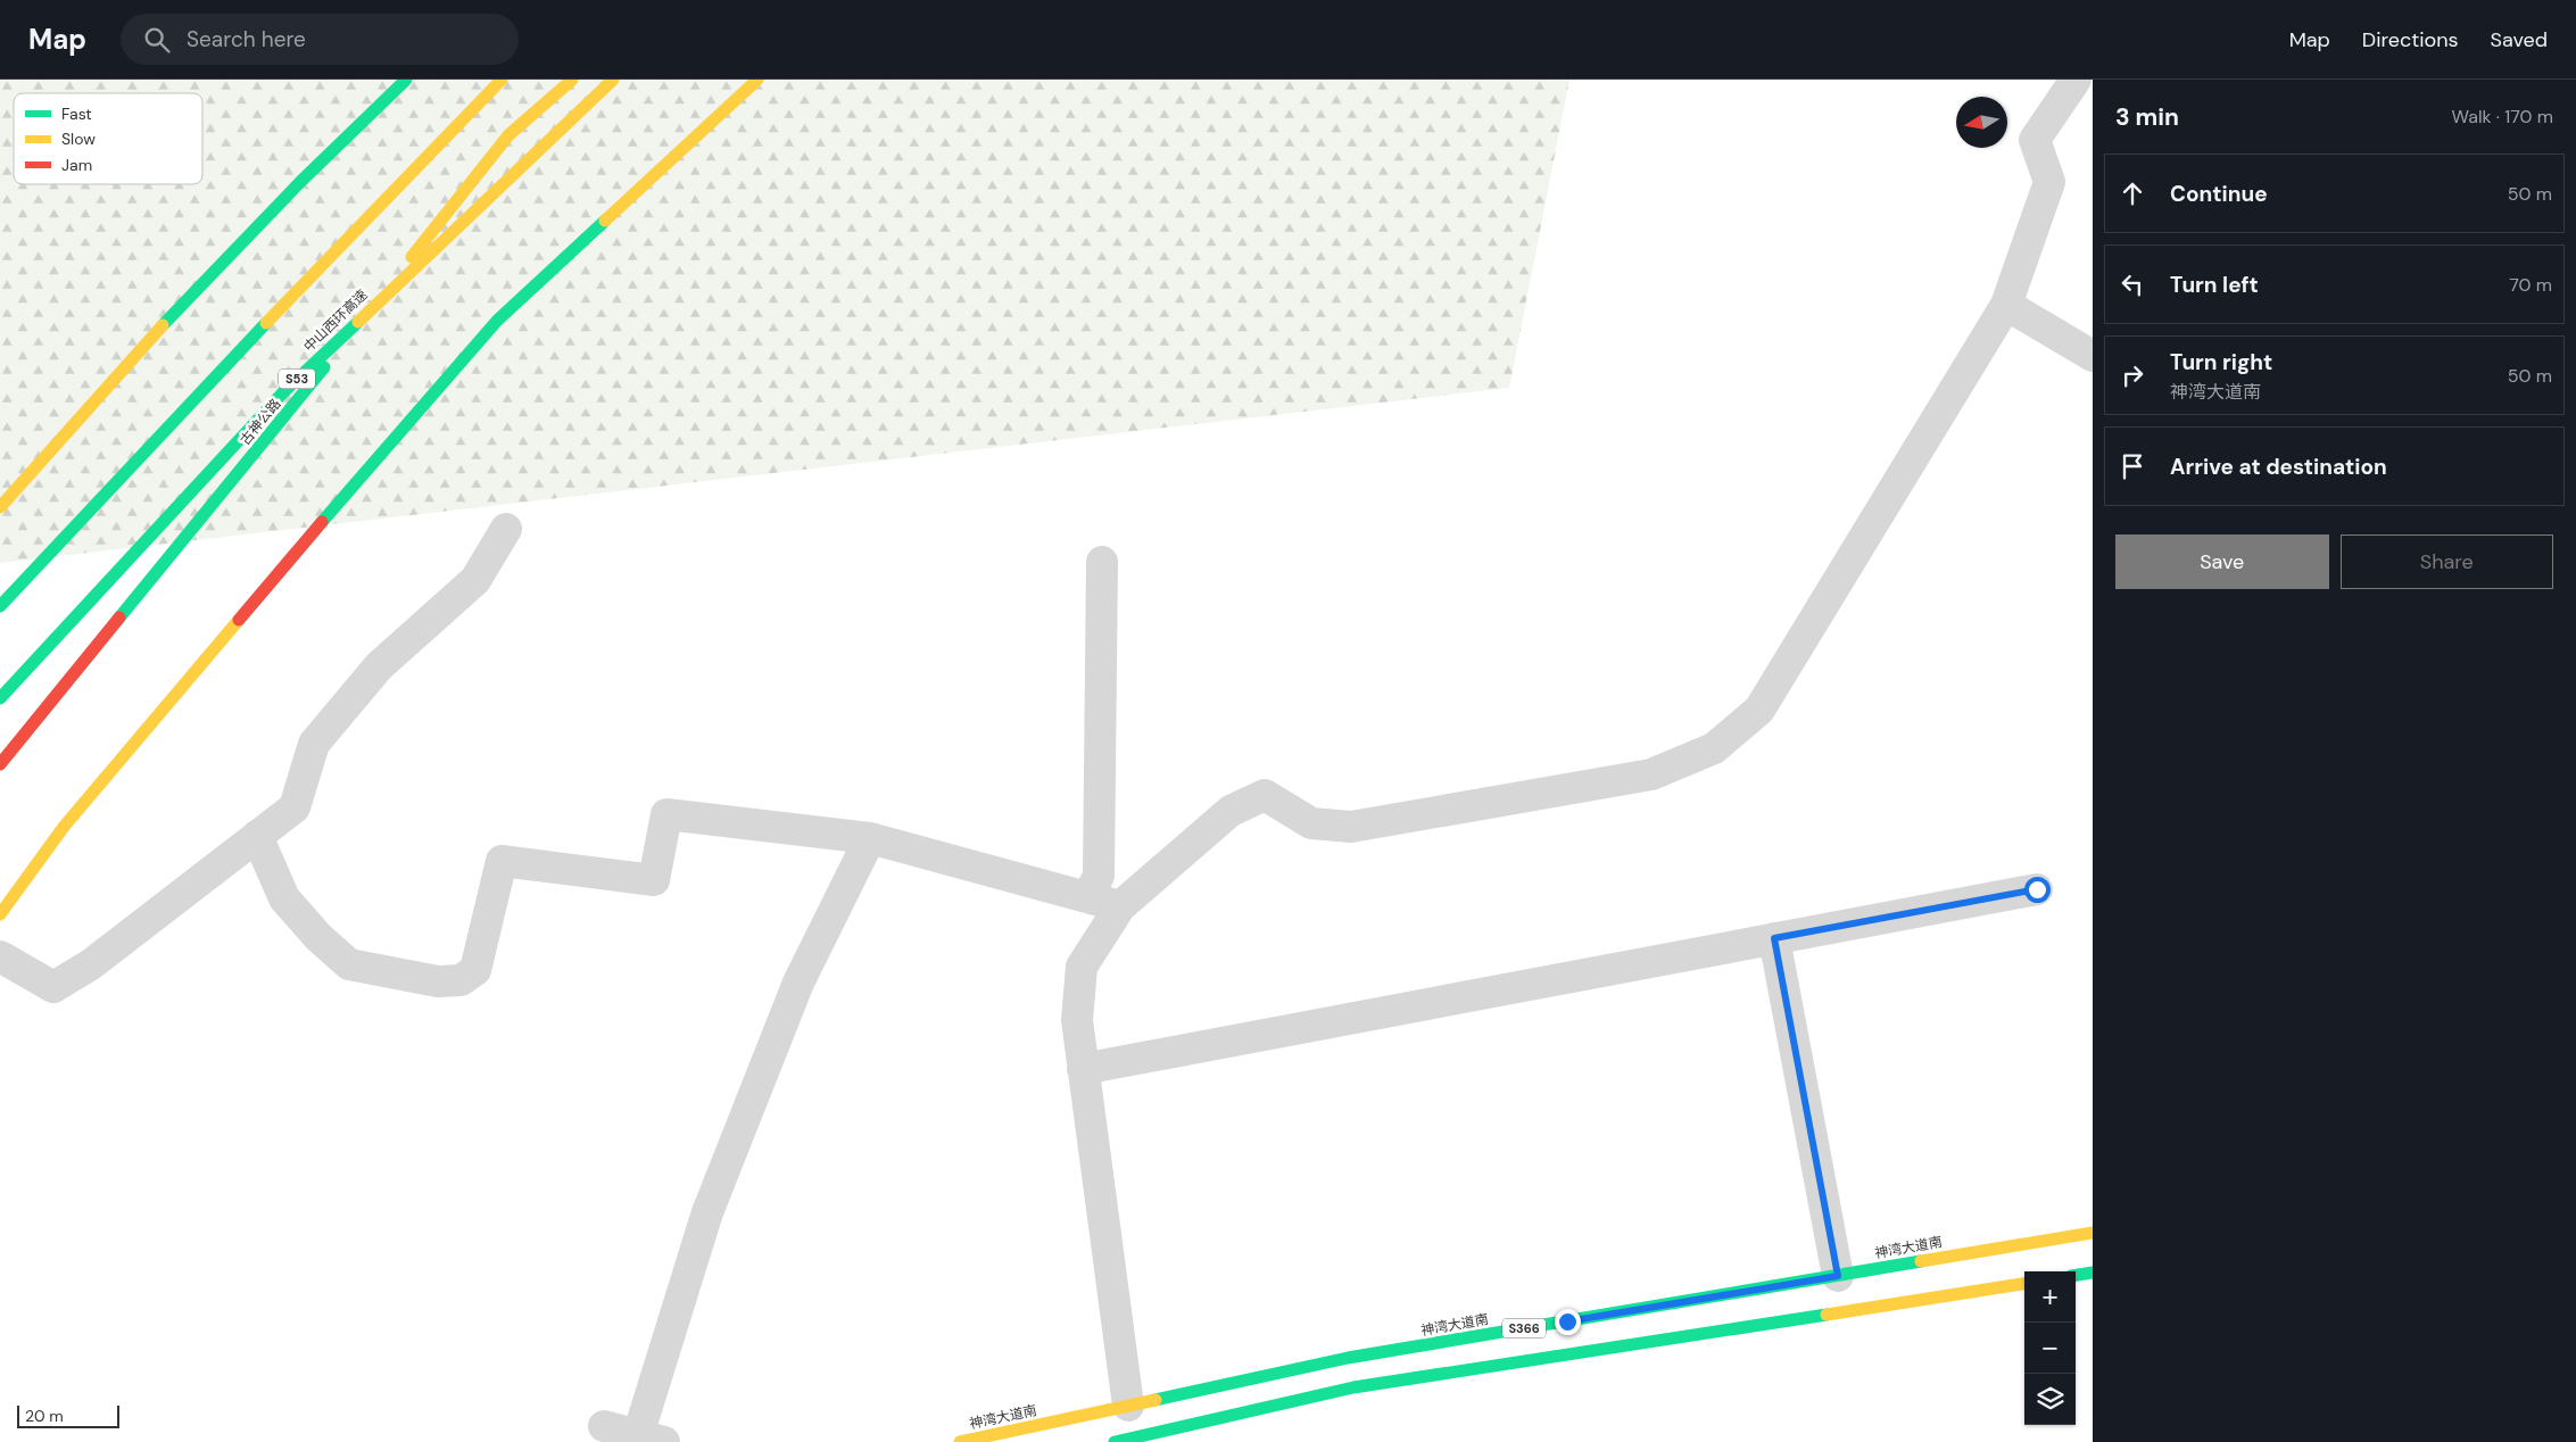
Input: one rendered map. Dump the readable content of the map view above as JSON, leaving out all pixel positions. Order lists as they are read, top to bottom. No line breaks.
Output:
{"streets":{"main road":["中山西环高速","S53","古神公路","神湾大道南","S366"]},"legend":["Fast","Slow","Jam"],"scale_bar":"20 m","north":"left","page":{"header":"Map","search":"Search here","nav":["Map","Directions","Saved"],"heading":["3 min","Walk · 170 m"],"list":[["Continue","50 m"],["Turn left","70 m"],["Turn right","神湾大道南","50 m"],"Arrive at destination"],"buttons":["Save","Share"],"map_buttons":["+","−"],"scale":"20 m"}}
